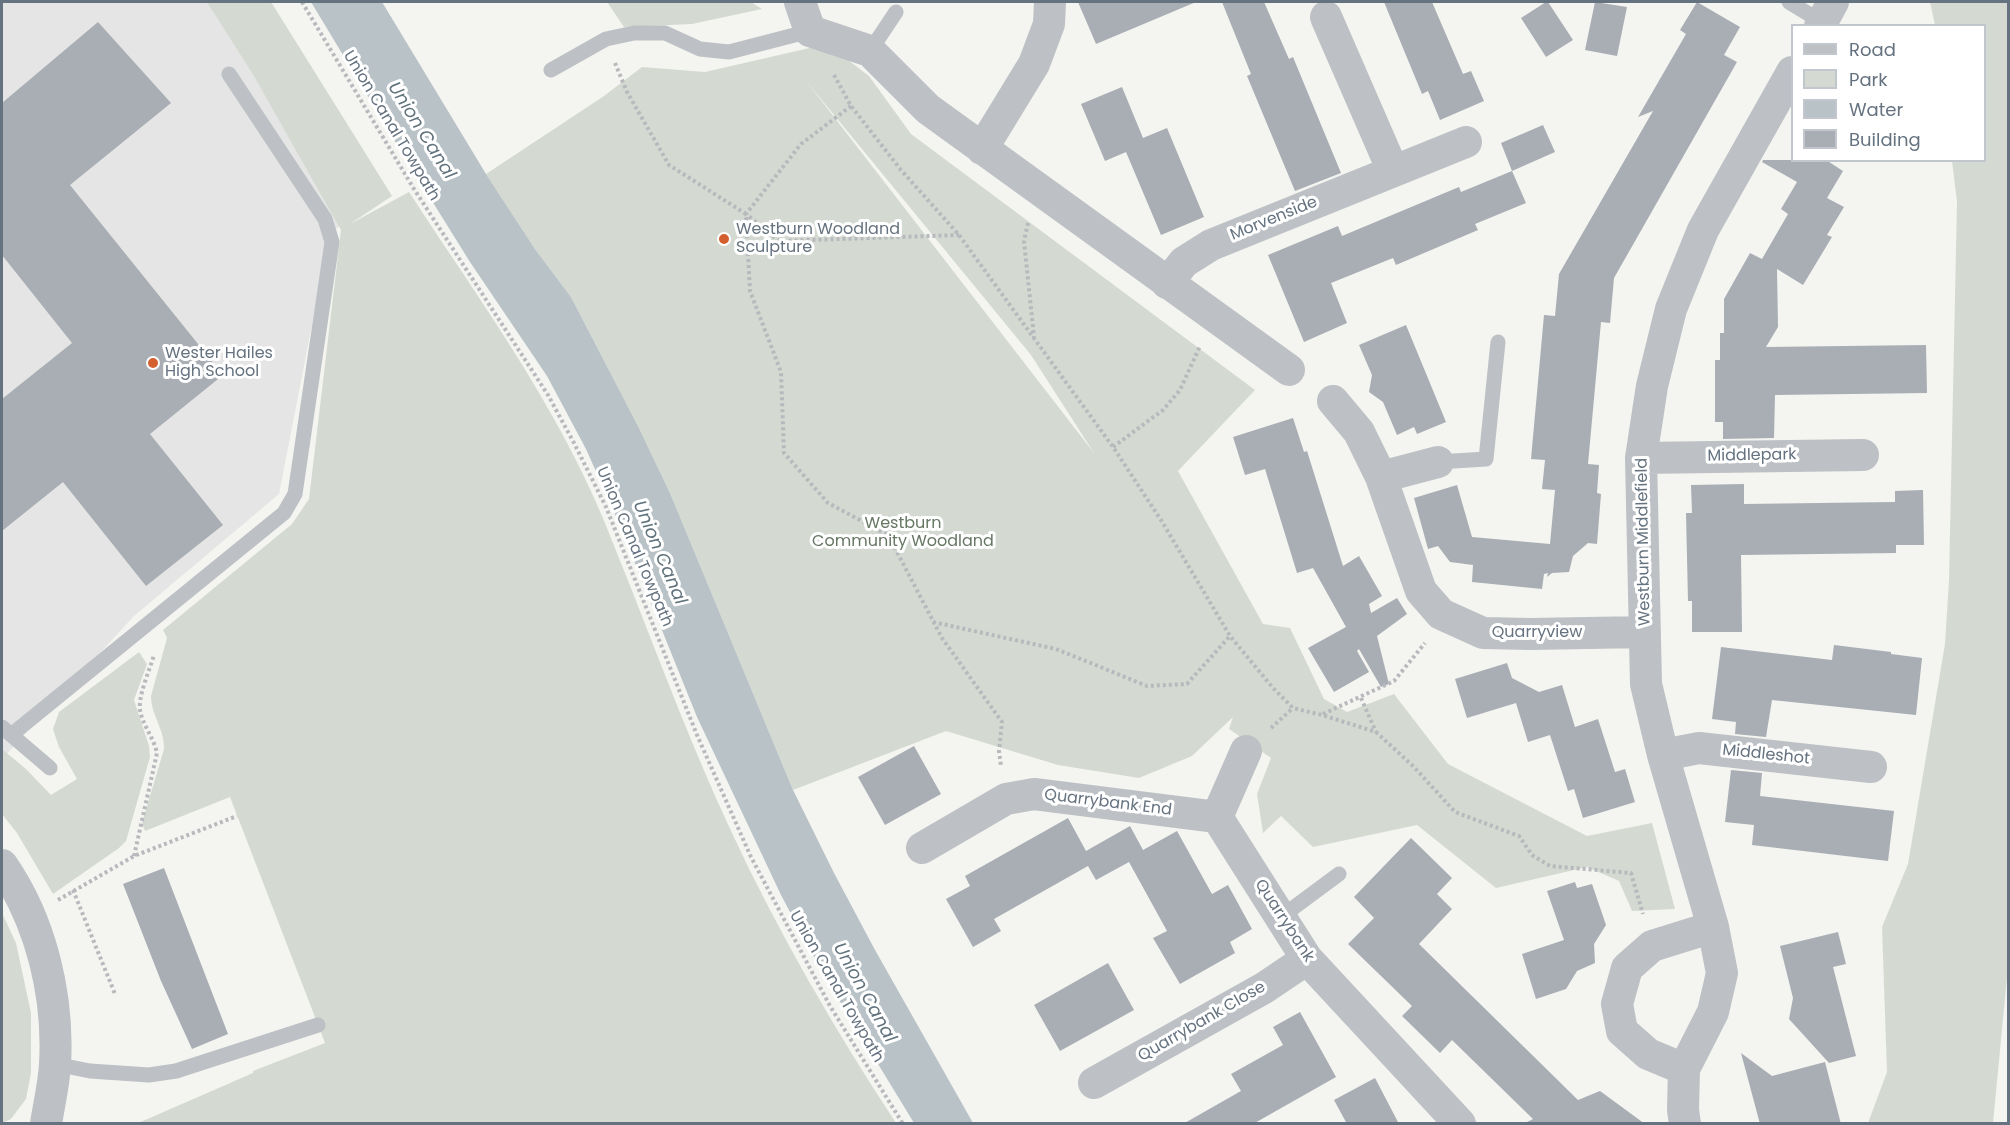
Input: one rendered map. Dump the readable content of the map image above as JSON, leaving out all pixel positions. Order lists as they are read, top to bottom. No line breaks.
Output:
{"streets":{"street":["Morvenside","Middlepark","Westburn Middlefield","Quarryview","Middleshot","Quarrybank End","Quarrybank","Quarrybank Close"],"path":["Union Canal Towpath"]},"crossings":[["Middlepark","Westburn Middlefield"],["Westburn Middlefield","Quarryview"],["Westburn Middlefield","Middleshot"],["Quarrybank End","Quarrybank"],["Quarrybank","Quarrybank Close"]],"water":["Union Canal"],"parks":["Westburn Community Woodland"],"places":["Westburn Woodland Sculpture","Wester Hailes High School"],"legend":["Road","Park","Water","Building"]}
